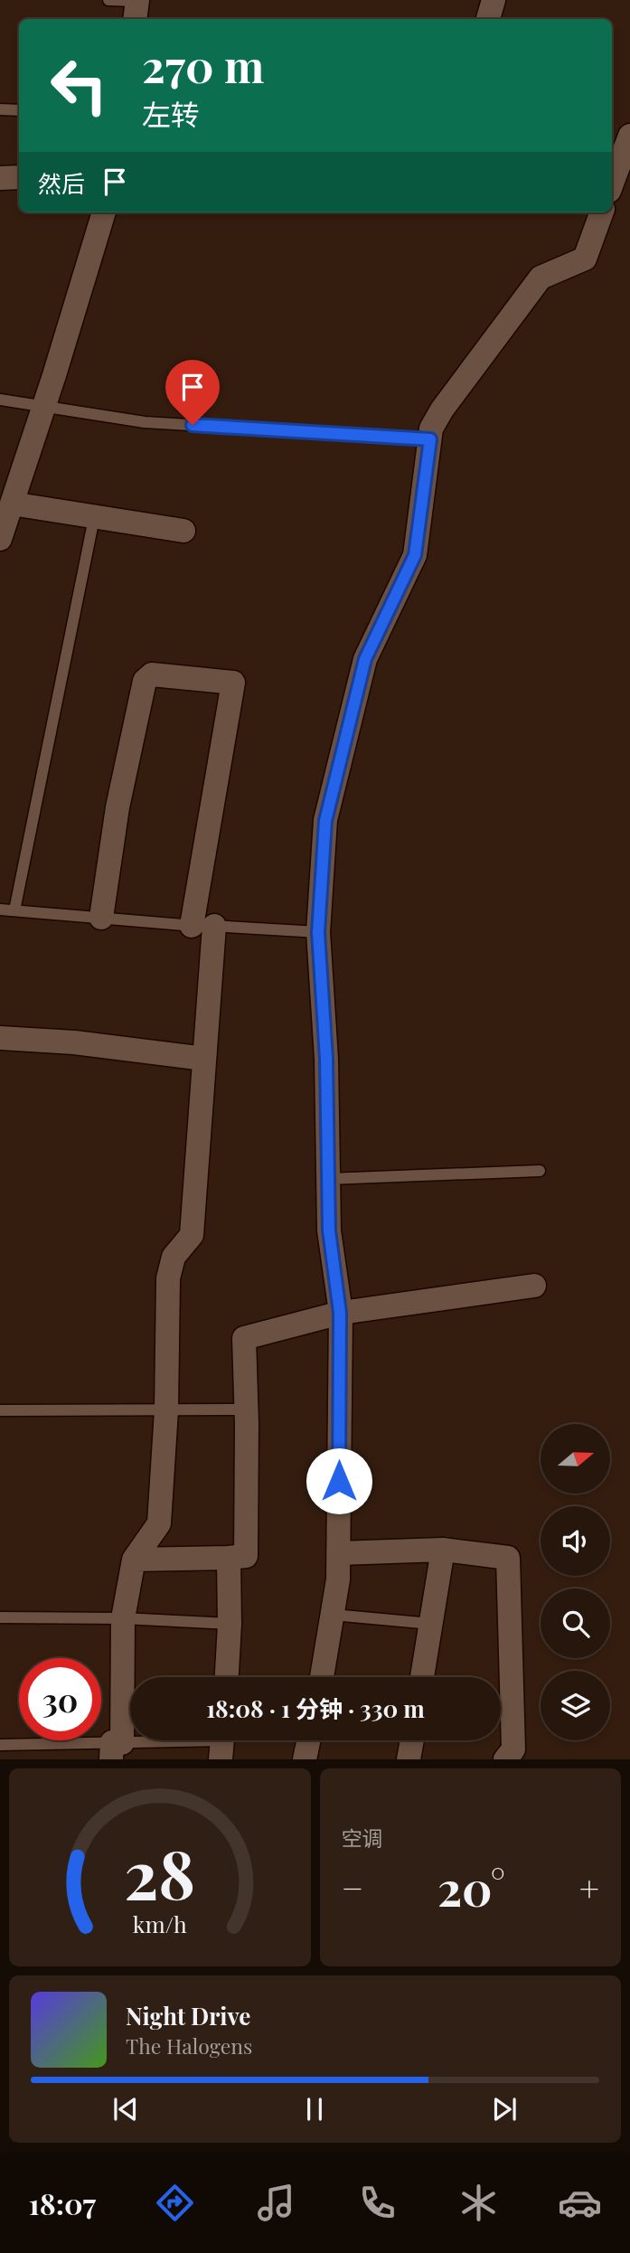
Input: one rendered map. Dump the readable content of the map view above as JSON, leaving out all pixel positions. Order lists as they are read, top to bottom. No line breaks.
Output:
{"north":"right","page":{"turn":["270 m","左转"],"then":"然后","limit":"30","trip":"18:08 · 1 分钟 · 330 m","tile":"空调","heat":["−","20°","+"],"song":["Night Drive","The Halogens"],"tabs":"18:07","gauge":["28","km/h"]}}
